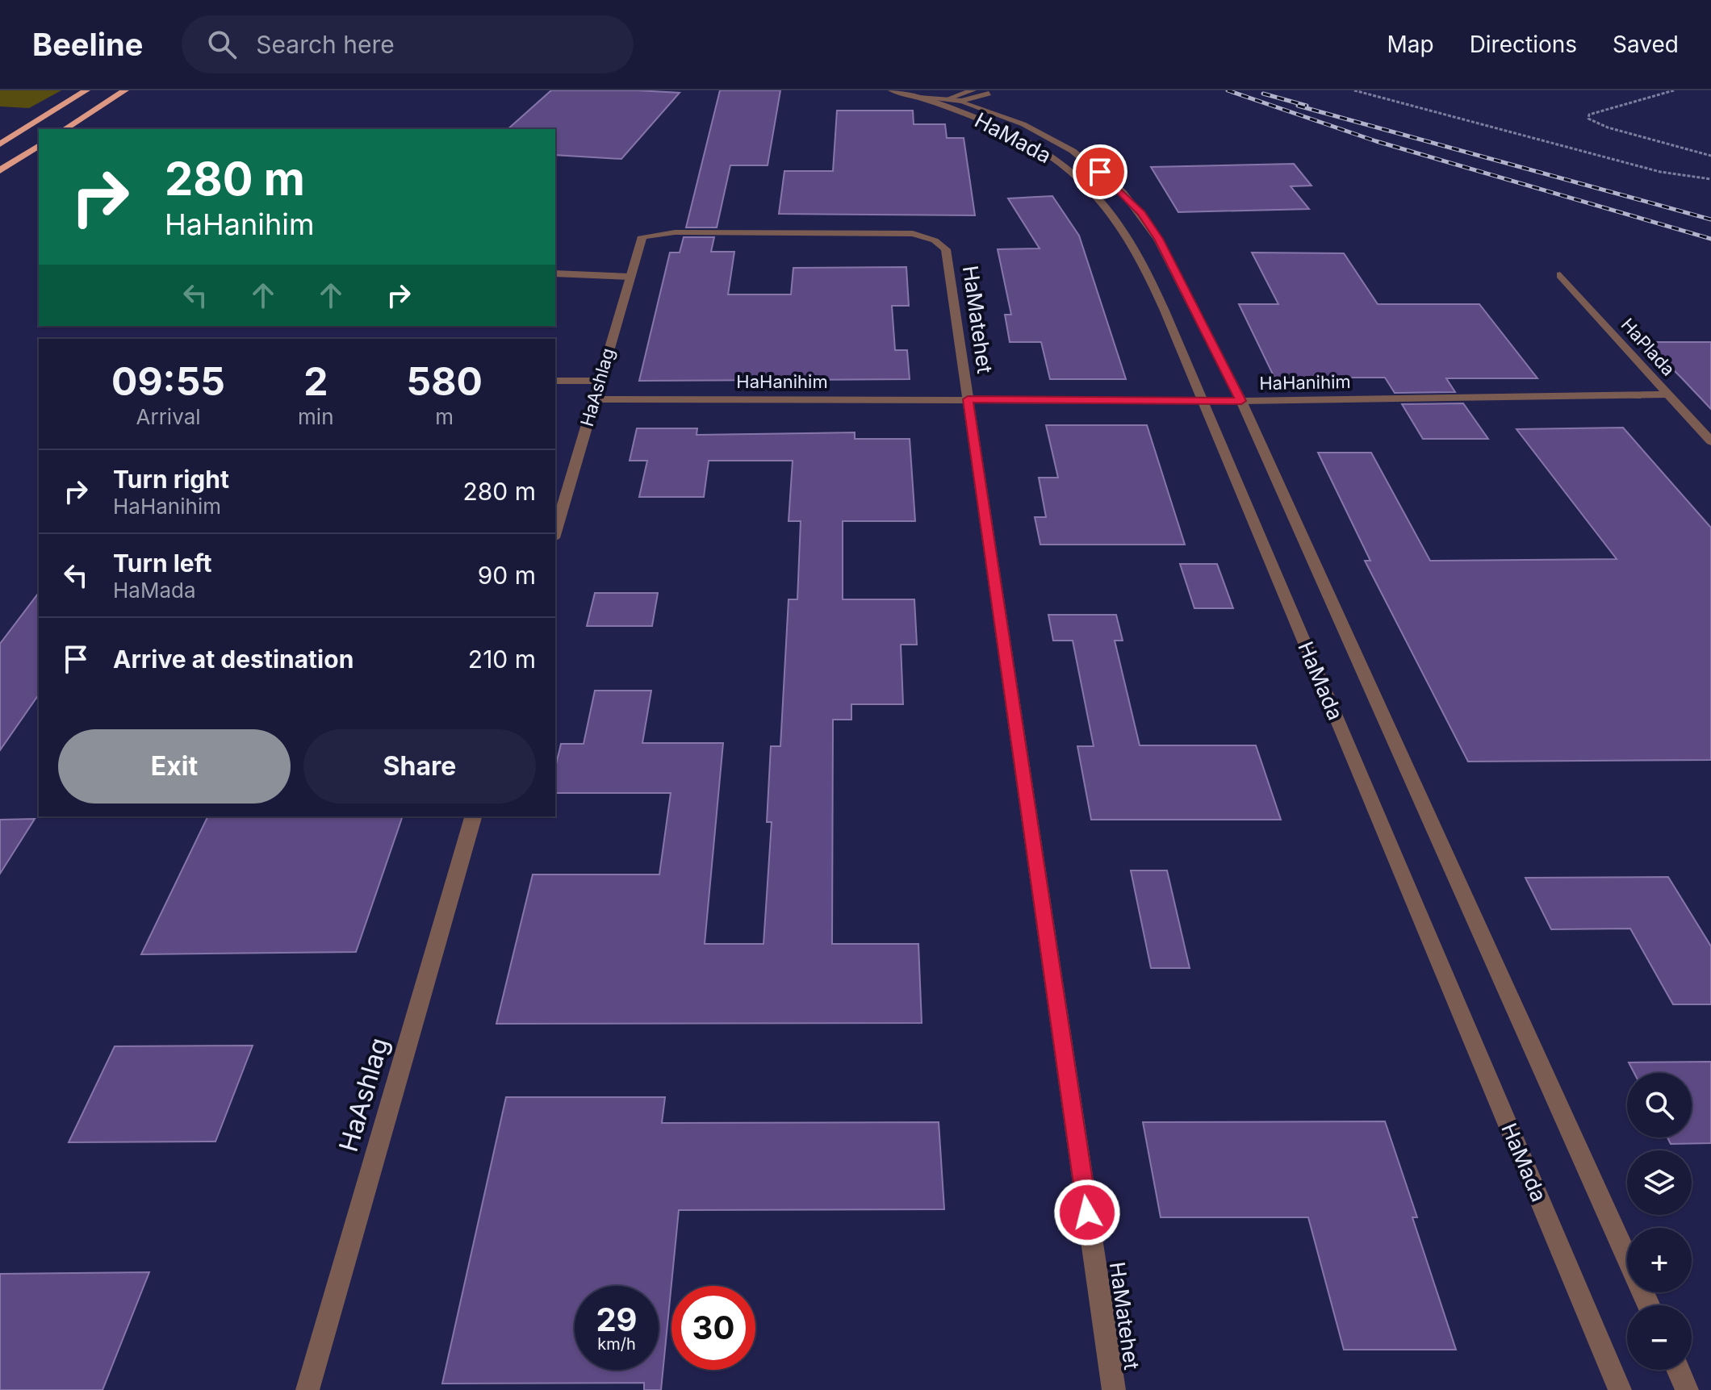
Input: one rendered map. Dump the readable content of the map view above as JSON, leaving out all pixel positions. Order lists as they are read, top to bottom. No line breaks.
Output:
{"streets":{"street":["HaMada","HaMatehet","HaPlada","HaHanihim","HaAshlag"]},"crossings":[["HaMada","HaHanihim"],["HaMatehet","HaHanihim"],["HaMatehet","HaAshlag"],["HaPlada","HaHanihim"],["HaHanihim","HaAshlag"]],"page":{"header":"Beeline","search":"Search here","nav":["Map","Directions","Saved"],"turn":["280 m","HaHanihim"],"eta":["09:55","Arrival","2","min","580","m"],"list":[{"name":"Turn right","note":"HaHanihim","value":"280 m"},{"name":"Turn left","note":"HaMada","value":"90 m"},{"name":"Arrive at destination","value":"210 m"}],"buttons":["Exit","Share"],"map_buttons":["+","−"],"speed":"29 km/h","limit":"30"}}
